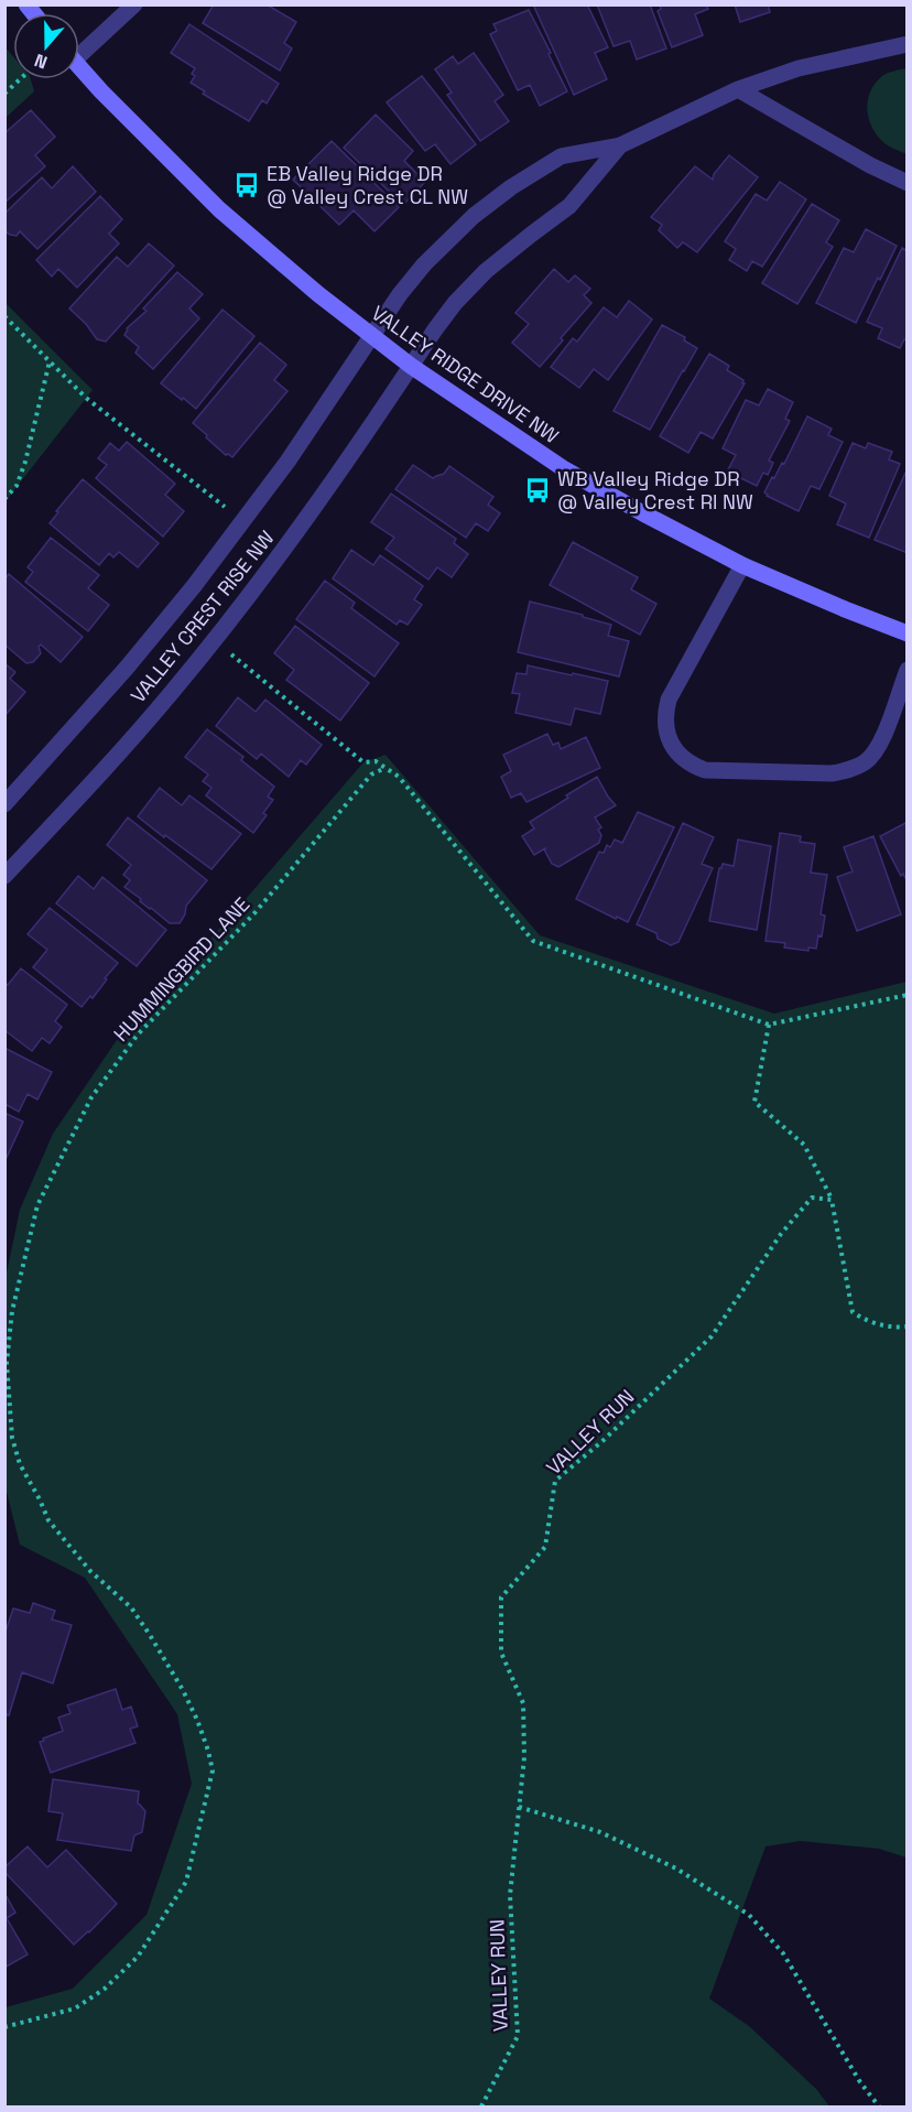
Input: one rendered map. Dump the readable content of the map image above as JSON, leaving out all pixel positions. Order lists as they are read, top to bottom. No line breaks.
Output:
{"streets":{"street":["VALLEY RIDGE DRIVE NW","VALLEY CREST RISE NW"],"path":["HUMMINGBIRD LANE","VALLEY RUN"]},"crossings":[["VALLEY RIDGE DRIVE NW","VALLEY CREST RISE NW"]],"places":{"bus stop":["EB Valley Ridge DR @ Valley Crest CL NW","WB Valley Ridge DR @ Valley Crest RI NW"]},"north":"bottom"}
